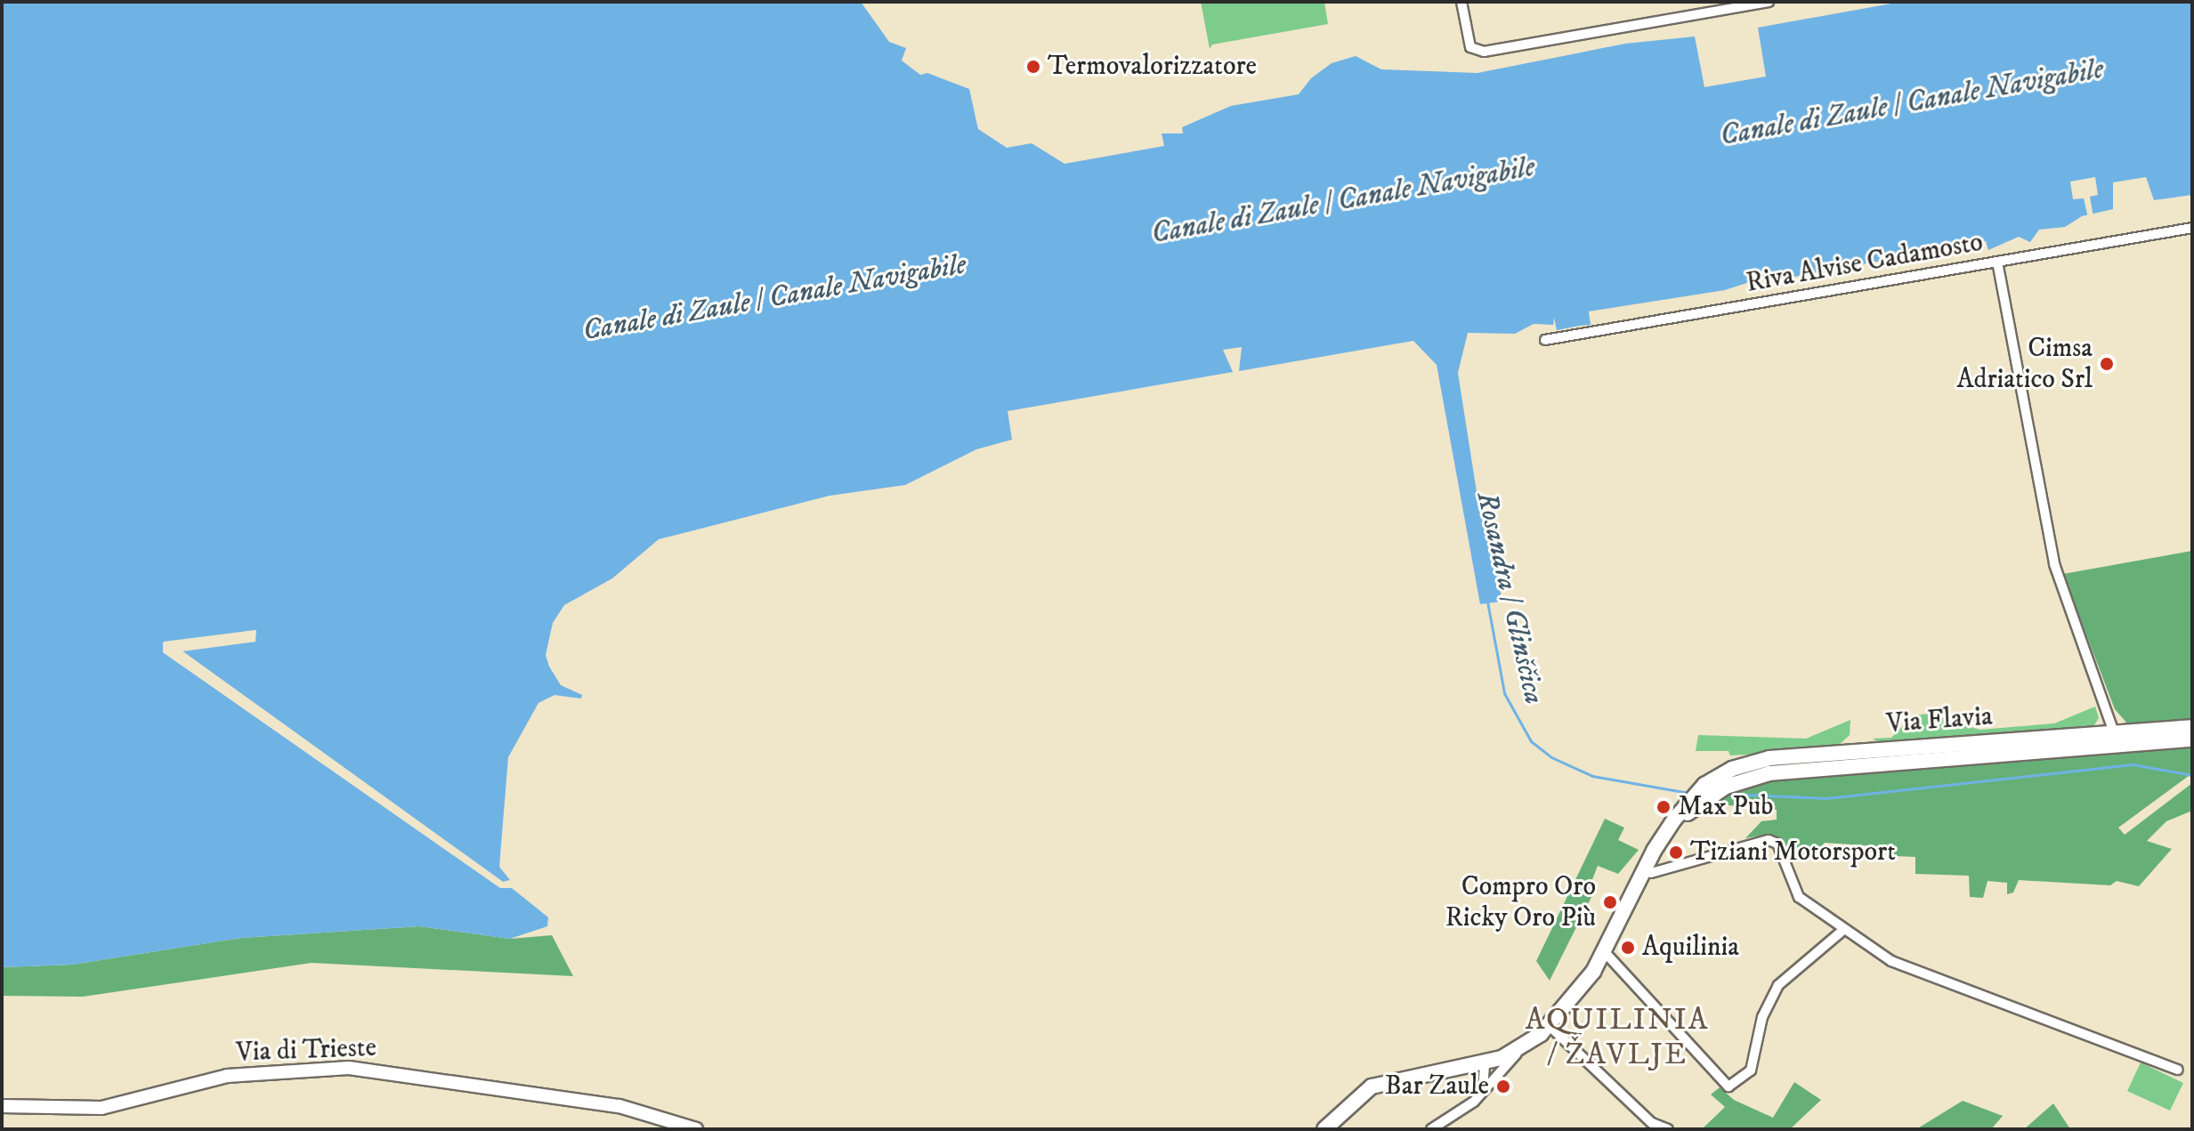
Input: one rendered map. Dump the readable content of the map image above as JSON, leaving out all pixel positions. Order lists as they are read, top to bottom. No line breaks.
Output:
{"streets":{"main road":["Via Flavia"],"street":["Riva Alvise Cadamosto","Via di Trieste"]},"districts":["AQUILINIA / ŽAVLJE"],"water":["Canale di Zaule / Canale Navigabile","Rosandra / Glinščica"],"places":["Termovalorizzatore","Cimsa Adriatico Srl","Max Pub","Tiziani Motorsport","Compro Oro Ricky Oro Più","Aquilinia","Bar Zaule"]}
